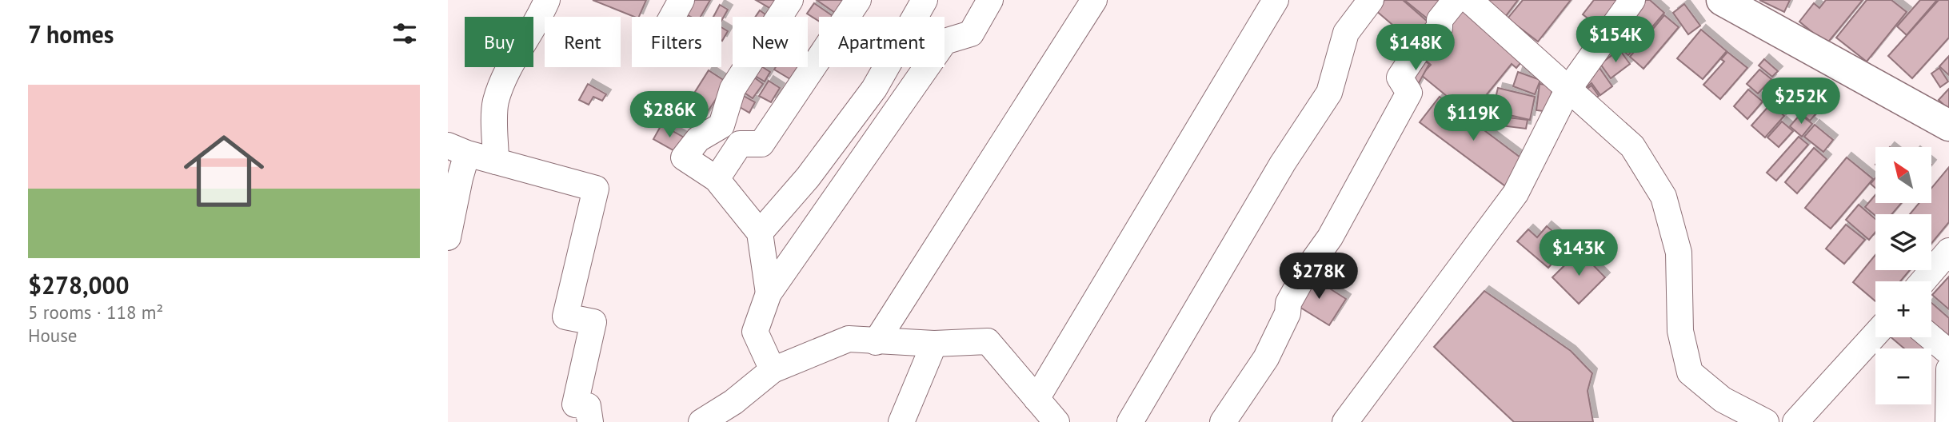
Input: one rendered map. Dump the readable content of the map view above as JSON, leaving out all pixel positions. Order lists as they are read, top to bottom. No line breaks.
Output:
{"north":"top left","page":{"heading":"7 homes","price":["$154K","$148K","$252K","$286K","$119K","$143K","$278K"],"chip":["Buy","Rent","Filters","New","Apartment"],"list":[{"name":"$278,000","note":"5 rooms · 118 m² · House"}],"map_buttons":["+","−"]}}
